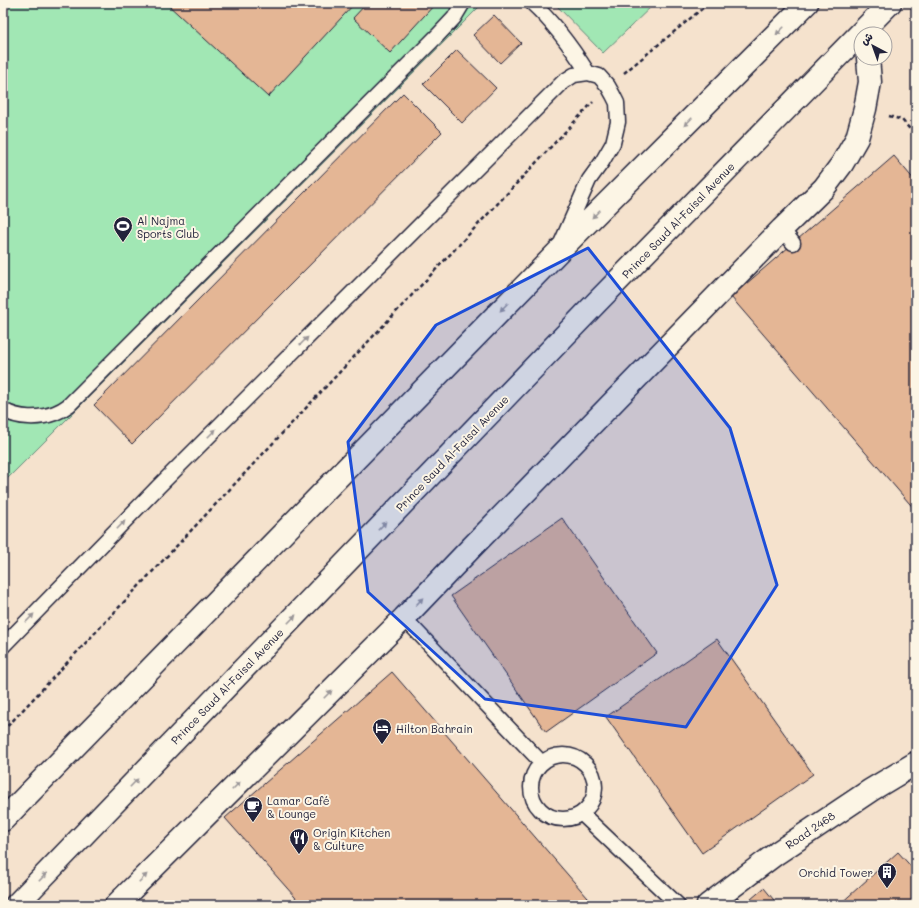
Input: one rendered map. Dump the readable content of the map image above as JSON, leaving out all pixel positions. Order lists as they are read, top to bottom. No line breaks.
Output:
{"streets":{"street":["Prince Saud Al-Faisal Avenue","Road 2468"]},"places":{"sports":["Al Najma Sports Club"],"hotel":["Hilton Bahrain"],"cafe":["Lamar Café & Lounge"],"restaurant":["Origin Kitchen & Culture"],"building":["Orchid Tower"]},"north":"top left"}
